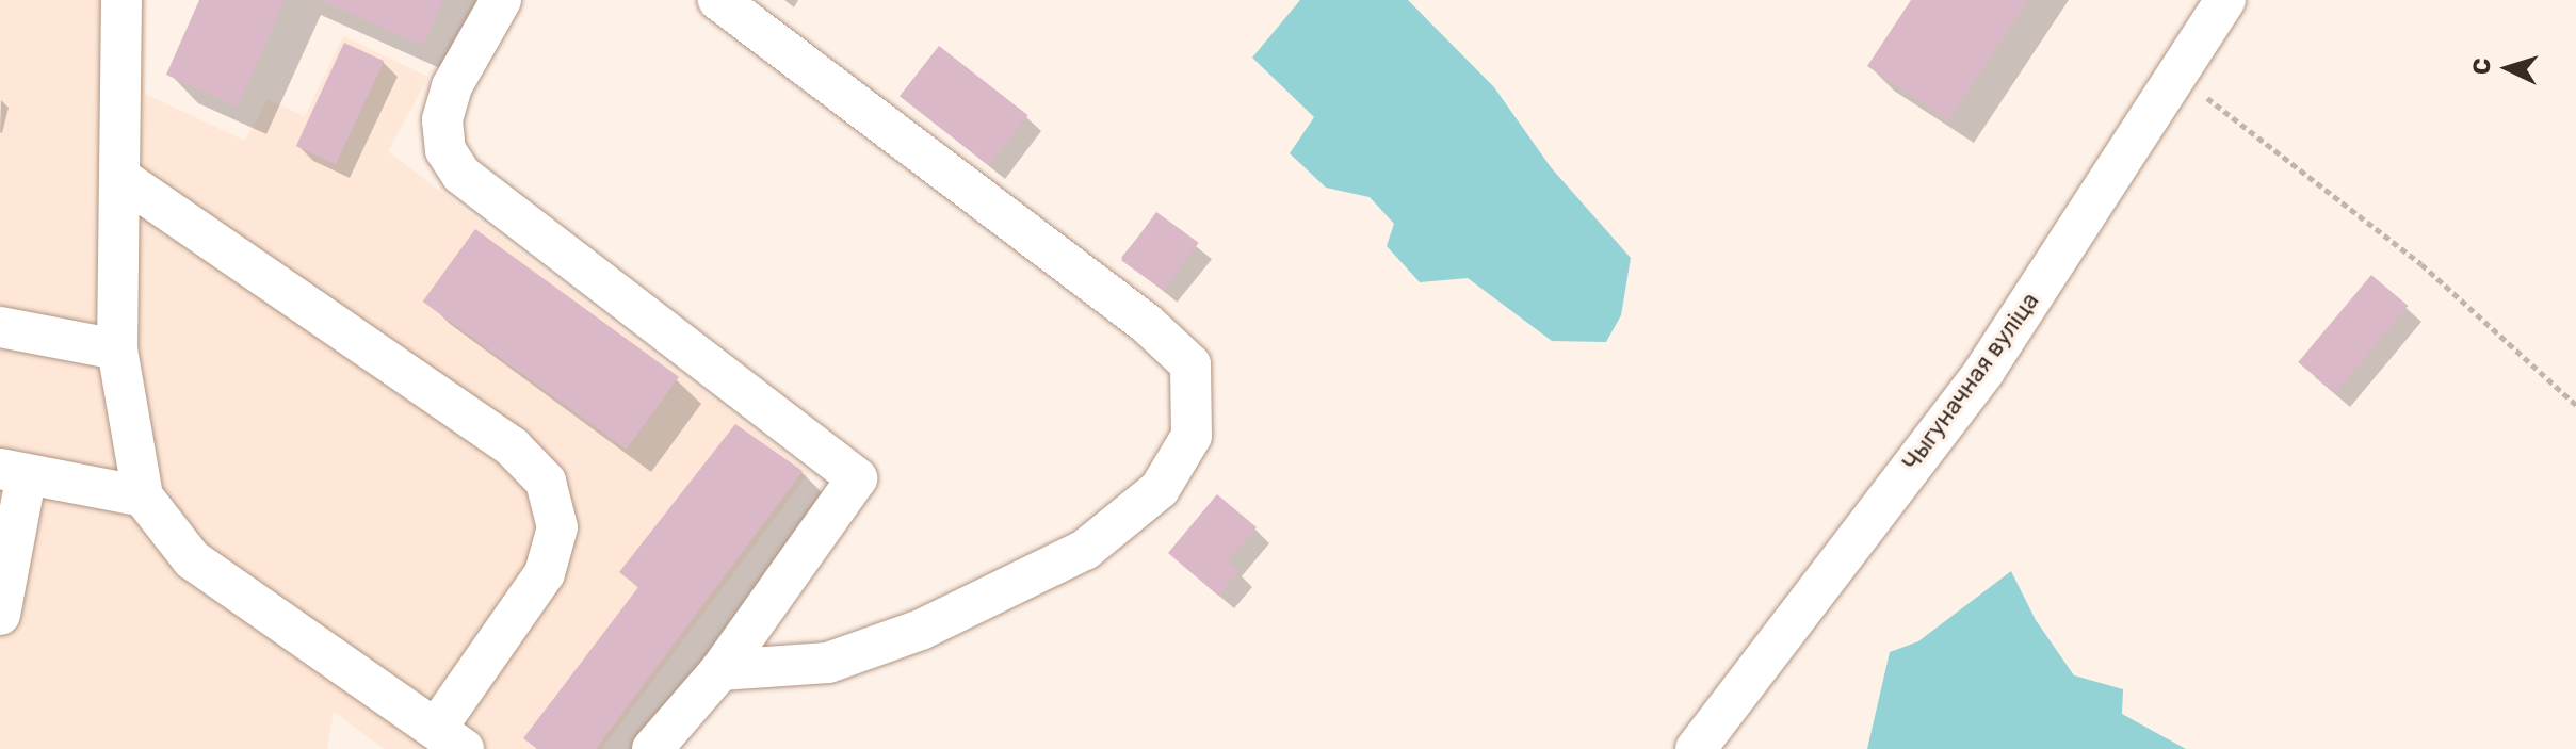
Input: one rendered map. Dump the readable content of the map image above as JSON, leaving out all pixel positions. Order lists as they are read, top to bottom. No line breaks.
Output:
{"streets":{"street":["Чыгуначная вуліца"]},"north":"left"}
